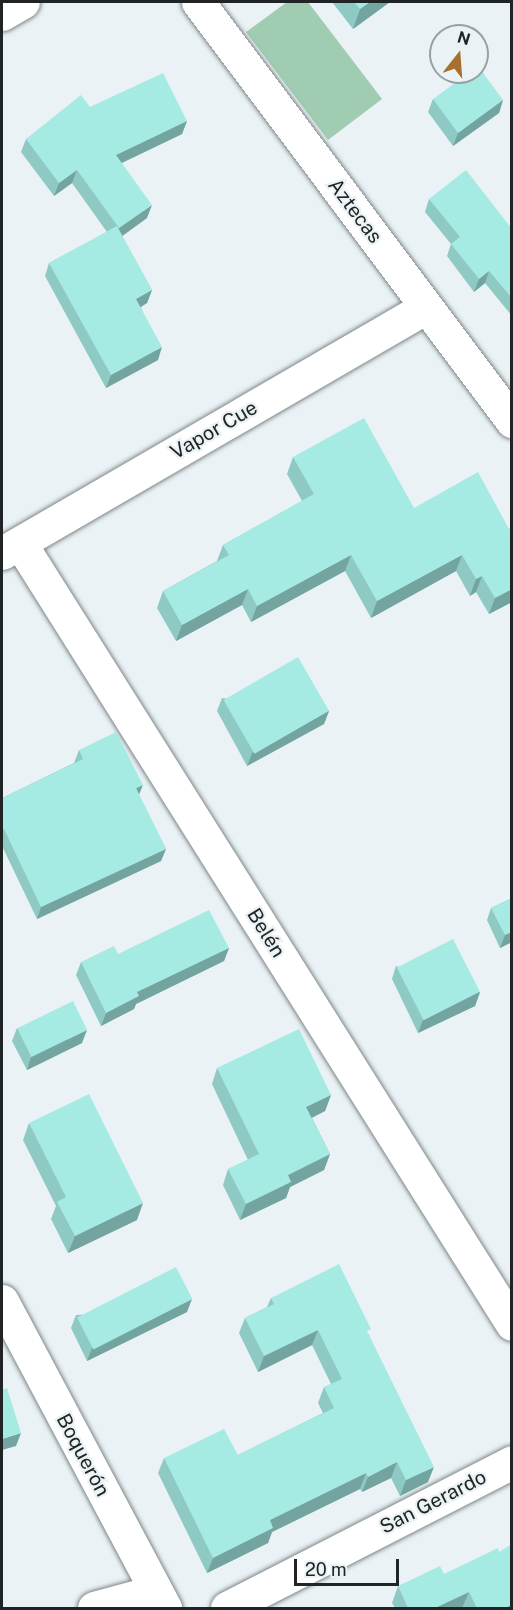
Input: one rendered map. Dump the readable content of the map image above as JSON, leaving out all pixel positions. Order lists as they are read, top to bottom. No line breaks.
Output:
{"streets":{"street":["Aztecas","Vapor Cue","Belén","Boquerón","San Gerardo"]},"crossings":[["Aztecas","Vapor Cue"],["Vapor Cue","Belén"]],"scale_bar":"20 m","north":"top"}
